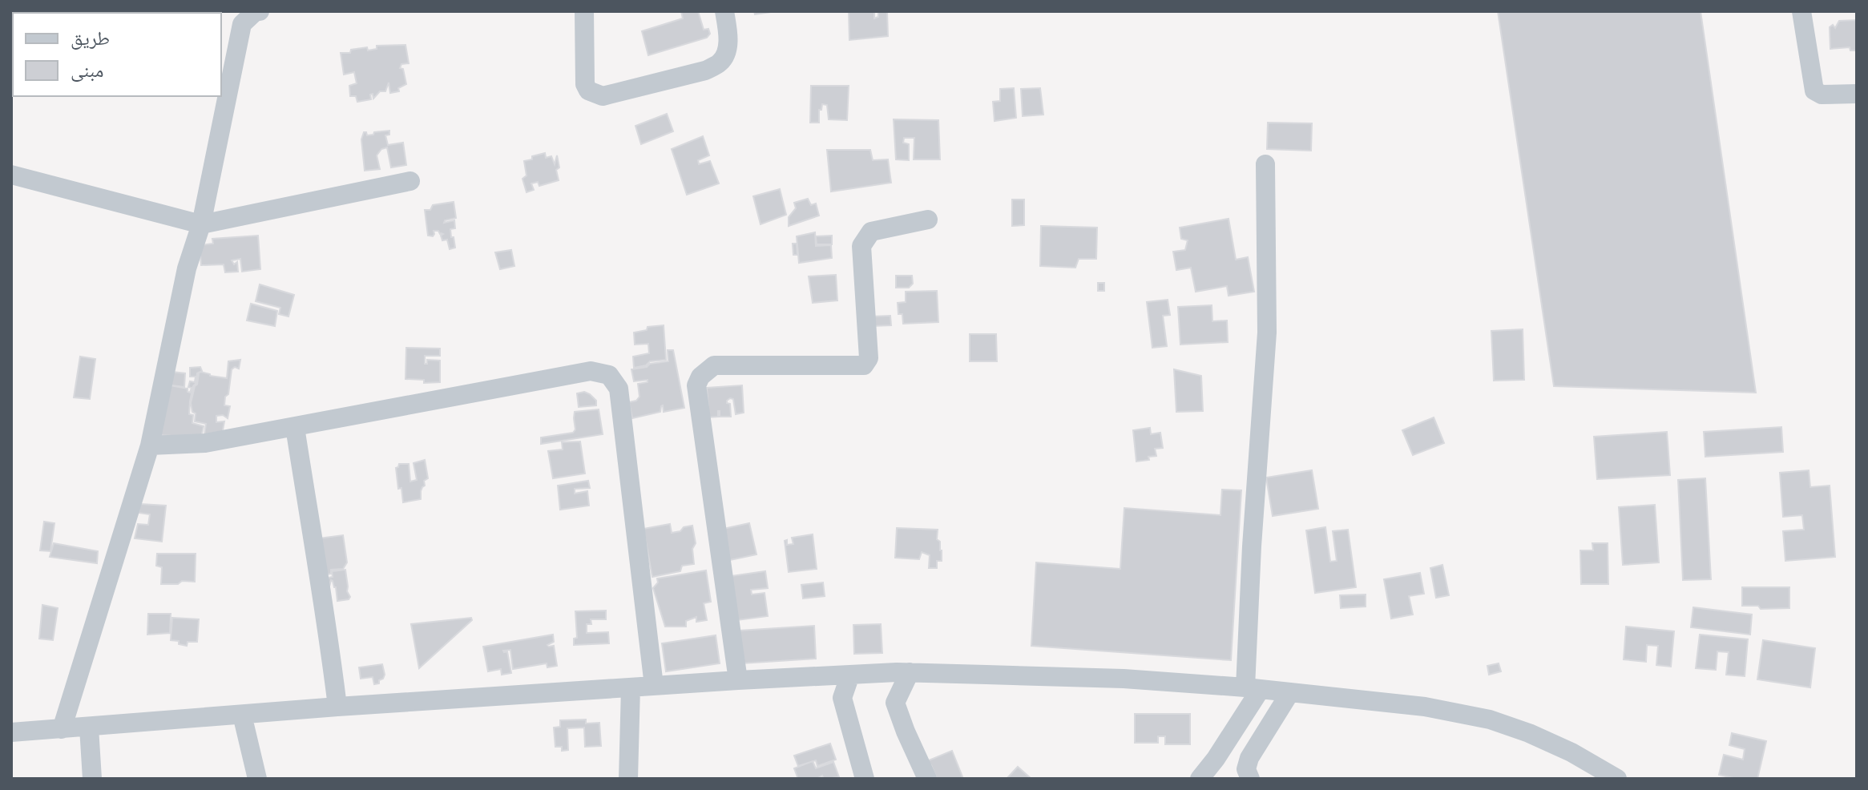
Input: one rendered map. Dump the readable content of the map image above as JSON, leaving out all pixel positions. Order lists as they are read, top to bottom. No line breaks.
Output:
{"legend":["طريق","مبنى"]}
